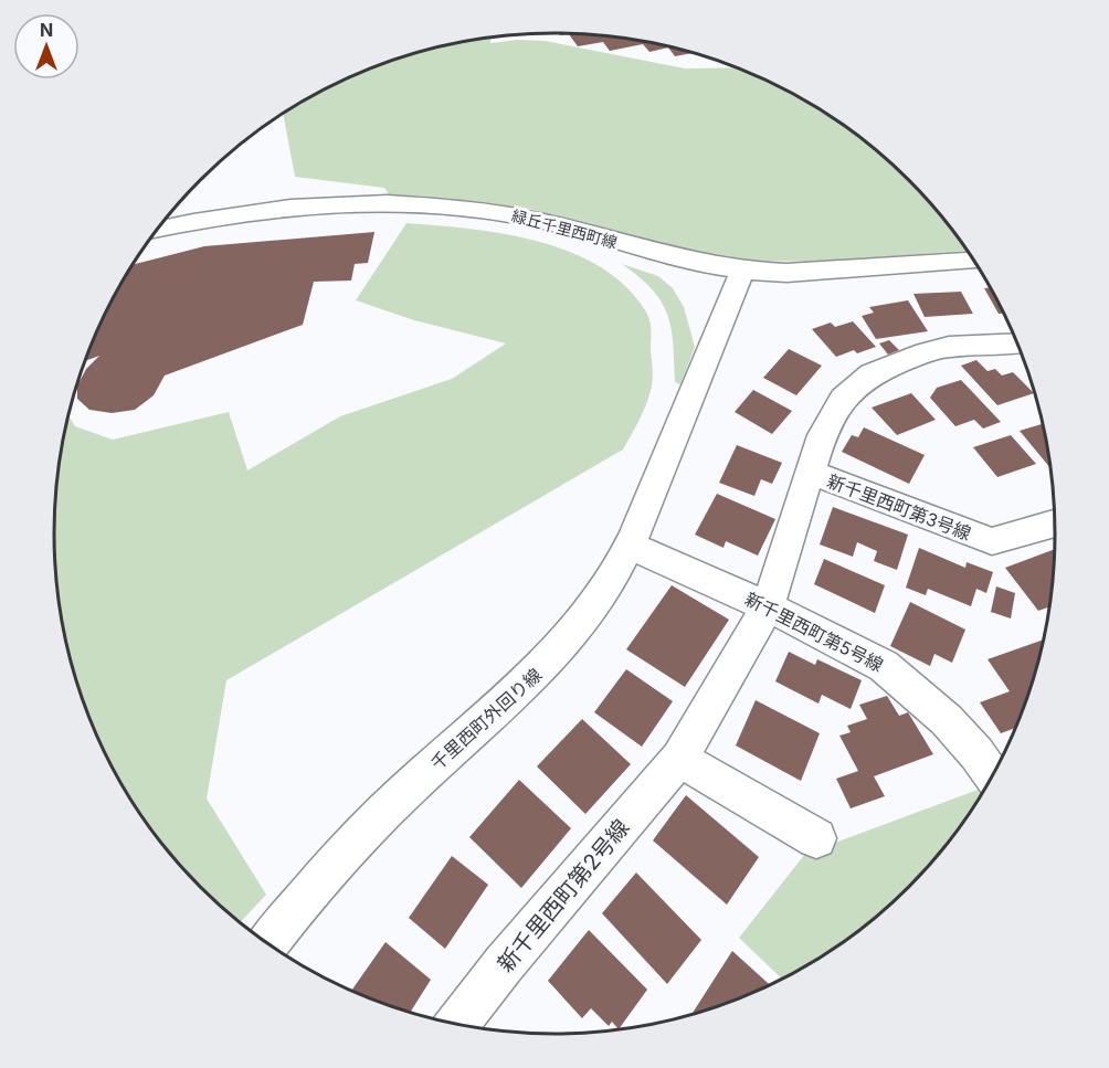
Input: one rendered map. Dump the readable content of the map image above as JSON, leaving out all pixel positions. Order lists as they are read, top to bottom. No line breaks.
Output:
{"streets":{"street":["緑丘千里西町線","新千里西町第3号線","新千里西町第5号線","千里西町外回り線","新千里西町第2号線"]},"crossings":[["緑丘千里西町線","千里西町外回り線"],["新千里西町第3号線","新千里西町第2号線"],["新千里西町第5号線","千里西町外回り線"],["新千里西町第5号線","新千里西町第2号線"]],"north":"top"}
